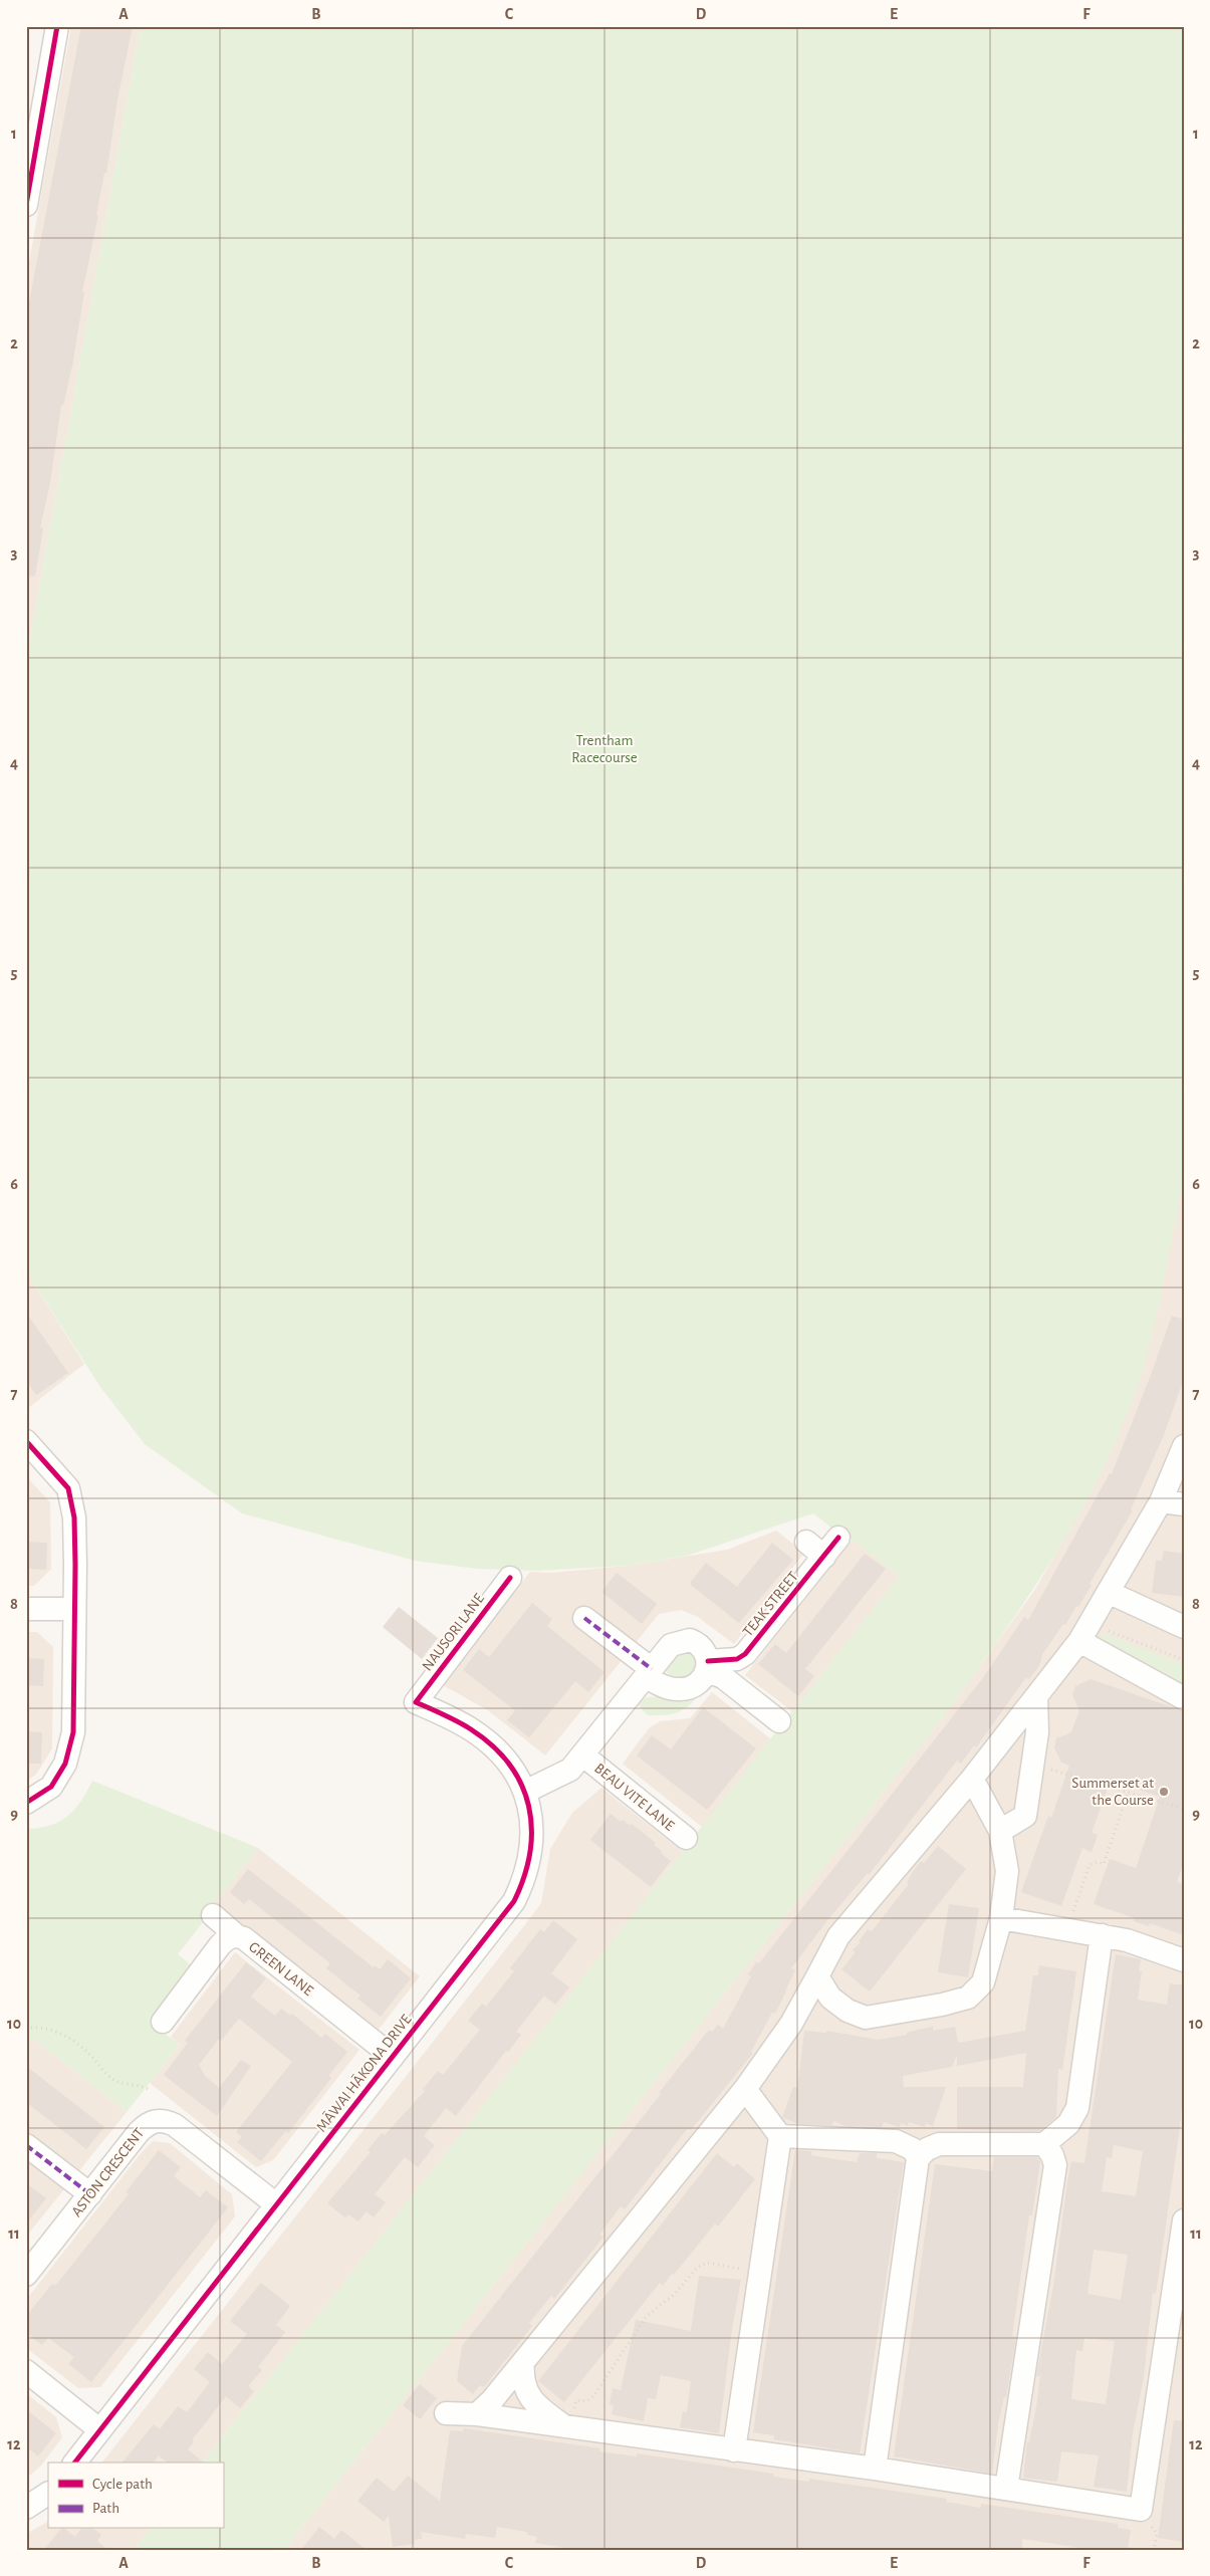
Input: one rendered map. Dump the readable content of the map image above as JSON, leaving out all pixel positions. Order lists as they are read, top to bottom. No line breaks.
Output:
{"streets":{"street":["TEAK STREET","NAUSORI LANE","BEAU VITE LANE","GREEN LANE","MĀWAI HĀKONA DRIVE","ASTON CRESCENT"]},"crossings":[["NAUSORI LANE","MĀWAI HĀKONA DRIVE"],["GREEN LANE","MĀWAI HĀKONA DRIVE"],["MĀWAI HĀKONA DRIVE","ASTON CRESCENT"]],"parks":["Trentham Racecourse"],"places":["Summerset at the Course"],"legend":["Cycle path","Path"],"grid":{"columns":["A","B","C","D","E","F"],"rows":["1","2","3","4","5","6","7","8","9","10","11","12"]}}
